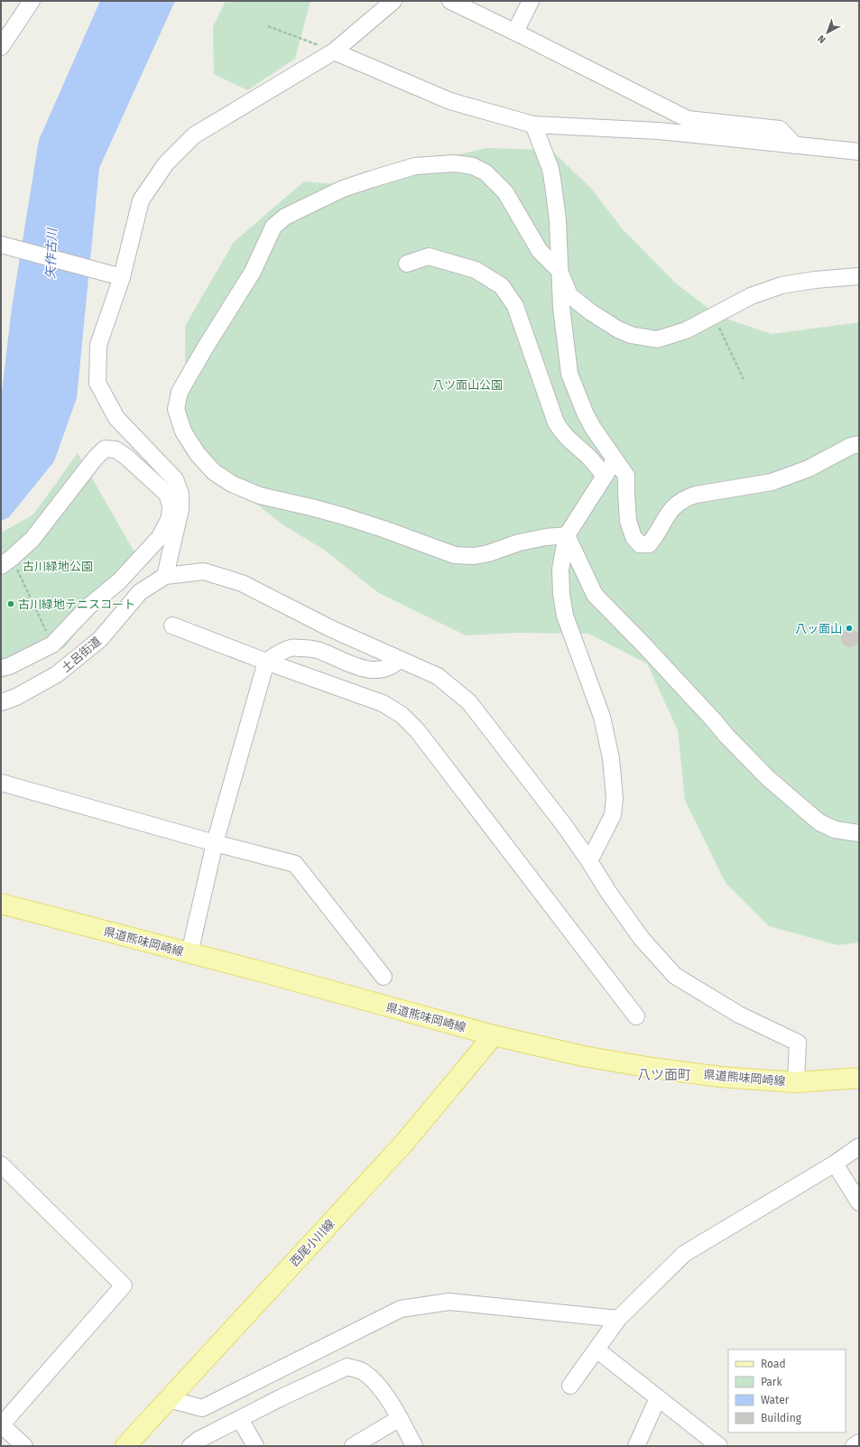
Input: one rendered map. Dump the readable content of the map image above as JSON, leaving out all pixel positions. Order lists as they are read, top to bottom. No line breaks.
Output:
{"streets":{"main road":["県道熊味岡崎線","西尾小川線"],"street":["土呂街道"]},"crossings":[["県道熊味岡崎線","西尾小川線"]],"districts":["八ツ面町"],"water":["矢作古川"],"parks":["八ツ面山公園","古川緑地公園"],"places":["古川緑地テニスコート","八ッ面山"],"legend":["Road","Park","Water","Building"],"north":"bottom left"}
